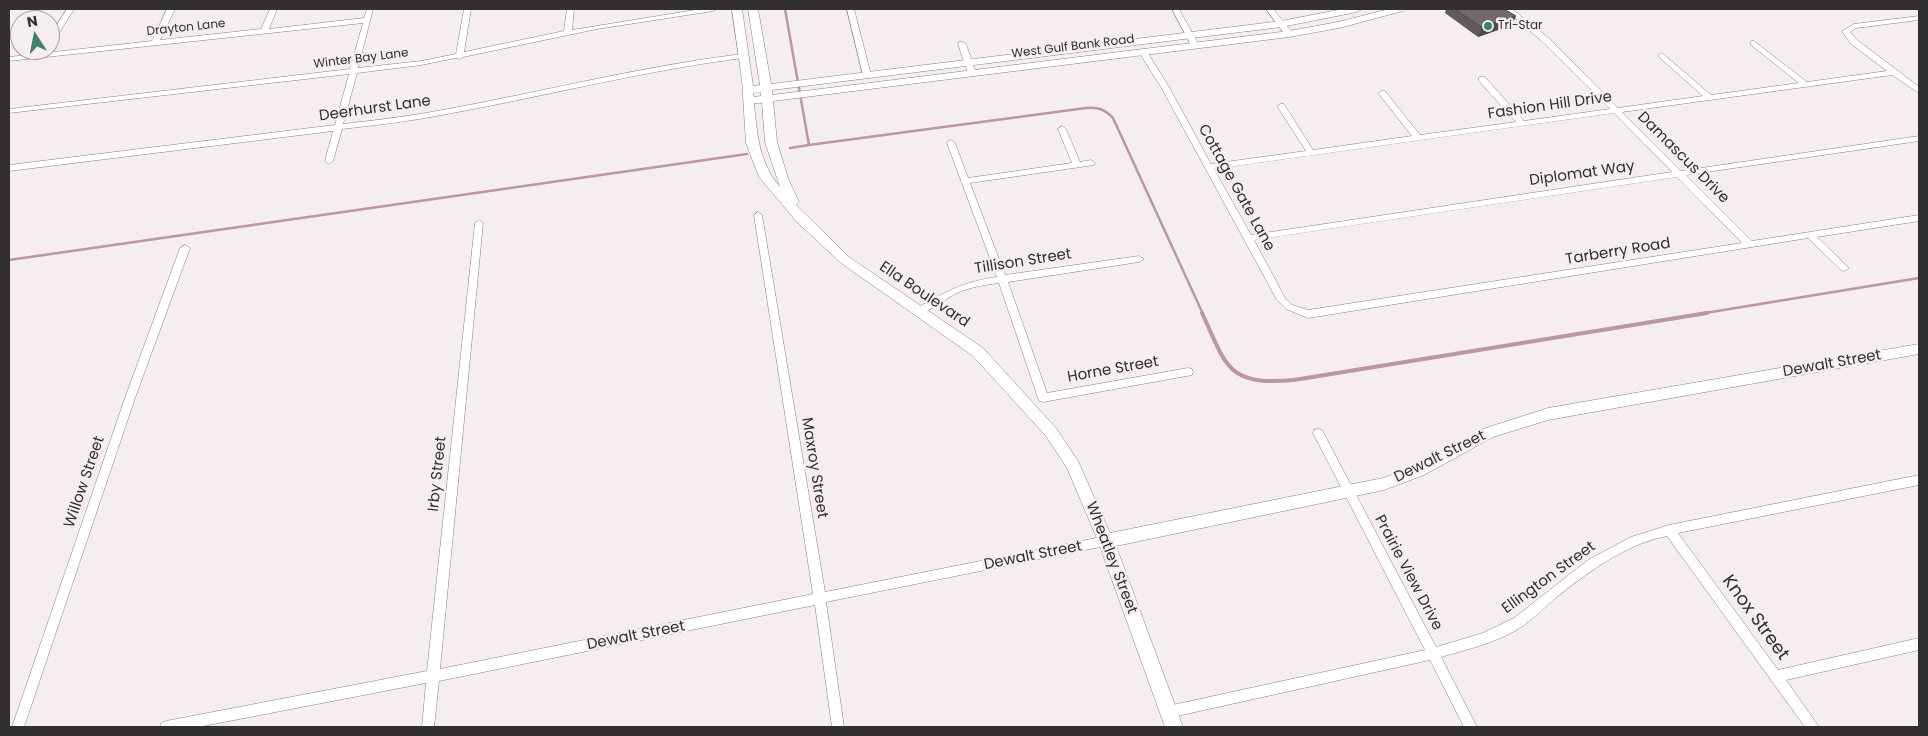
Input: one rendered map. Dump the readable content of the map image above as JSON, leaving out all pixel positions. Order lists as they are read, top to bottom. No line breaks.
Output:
{"streets":{"main road":["West Gulf Bank Road","Ella Boulevard","Dewalt Street","Wheatley Street"],"street":["Drayton Lane","Winter Bay Lane","Fashion Hill Drive","Deerhurst Lane","Damascus Drive","Diplomat Way","Cottage Gate Lane","Tarberry Road","Tillison Street","Horne Street","Maxroy Street","Irby Street","Willow Street","Prairie View Drive","Ellington Street","Knox Street"]},"crossings":[["West Gulf Bank Road","Cottage Gate Lane"],["West Gulf Bank Road","Ella Boulevard"],["Fashion Hill Drive","Damascus Drive"],["Fashion Hill Drive","Cottage Gate Lane"],["Deerhurst Lane","Ella Boulevard"],["Damascus Drive","Diplomat Way"],["Damascus Drive","Tarberry Road"],["Diplomat Way","Cottage Gate Lane"],["Cottage Gate Lane","Tarberry Road"],["Tillison Street","Ella Boulevard"],["Tillison Street","Horne Street"],["Ella Boulevard","Wheatley Street"],["Dewalt Street","Maxroy Street"],["Dewalt Street","Irby Street"],["Dewalt Street","Wheatley Street"],["Dewalt Street","Prairie View Drive"],["Wheatley Street","Ellington Street"],["Prairie View Drive","Ellington Street"],["Ellington Street","Knox Street"]],"places":["Tri-Star"],"north":"top"}
